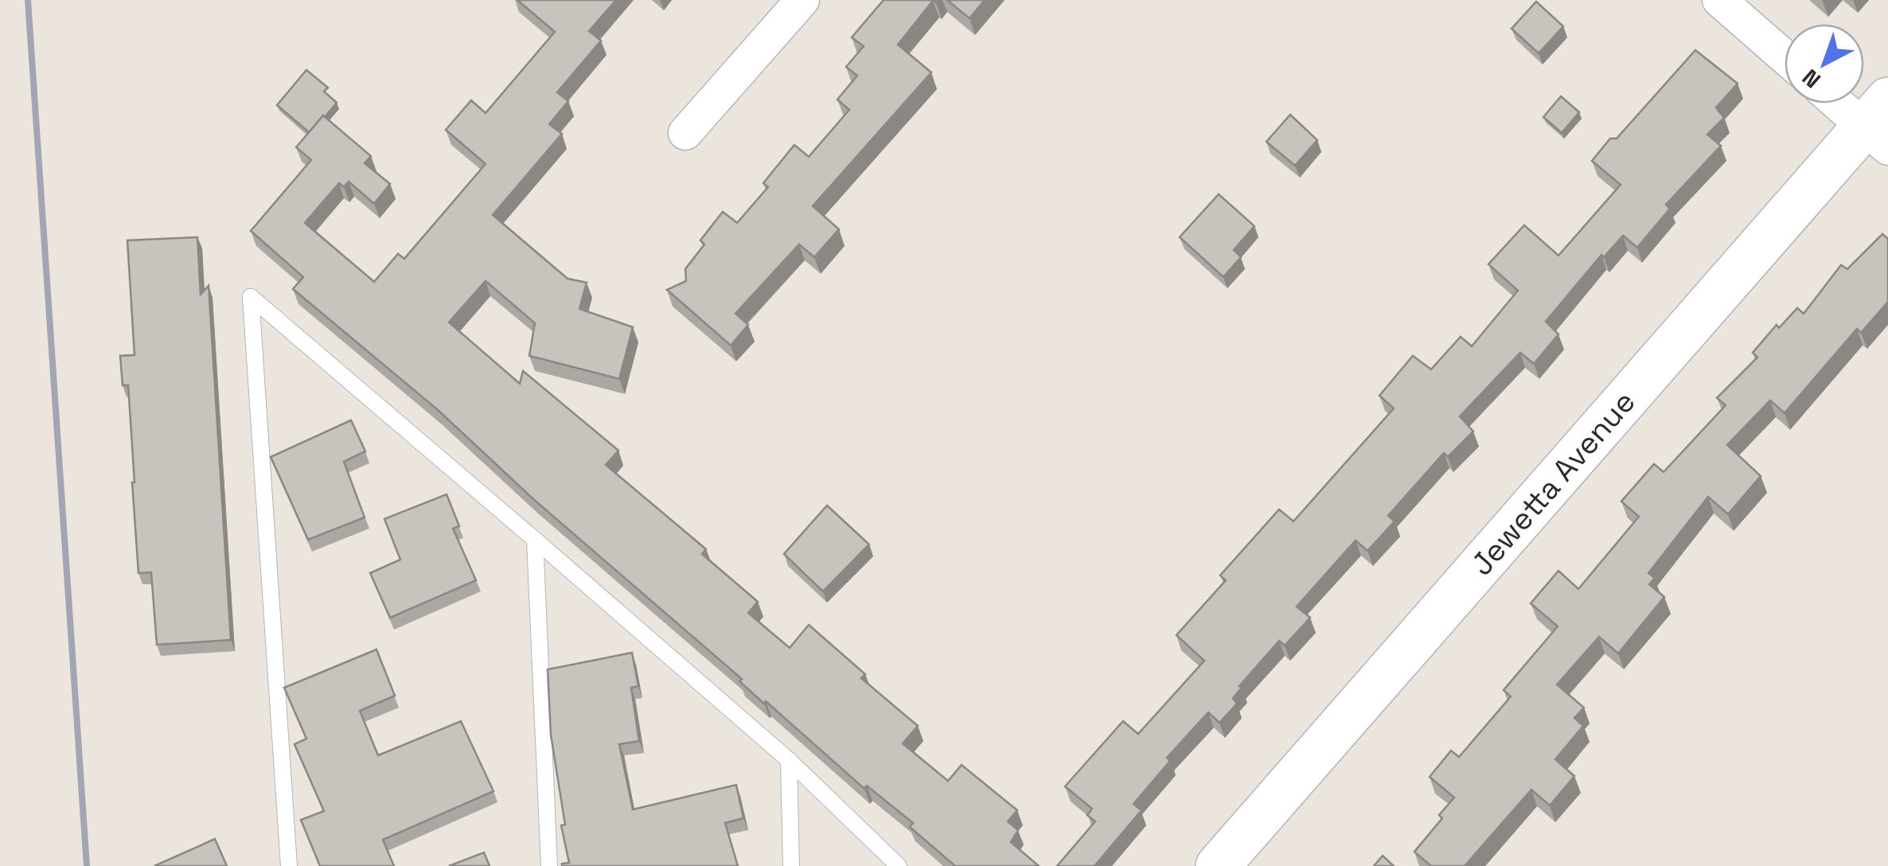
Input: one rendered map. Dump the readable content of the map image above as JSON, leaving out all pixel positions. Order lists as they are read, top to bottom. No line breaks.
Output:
{"streets":{"street":["Jewetta Avenue"]},"north":"bottom left"}
